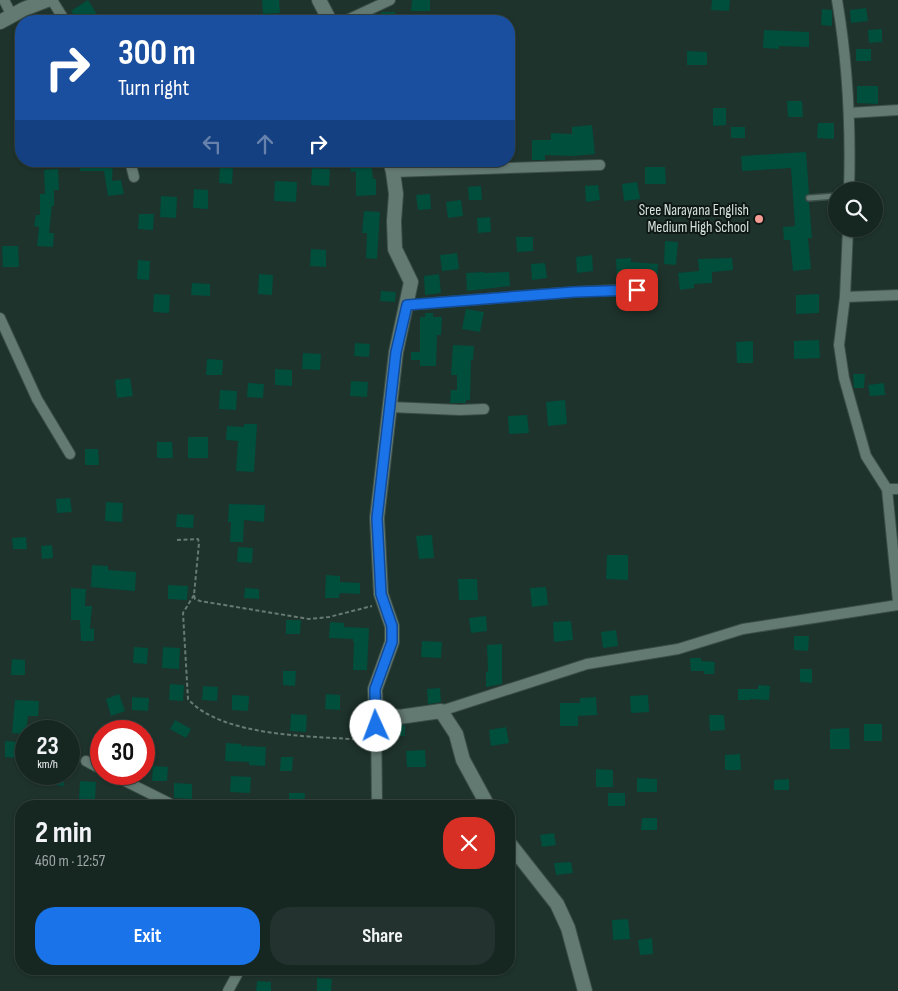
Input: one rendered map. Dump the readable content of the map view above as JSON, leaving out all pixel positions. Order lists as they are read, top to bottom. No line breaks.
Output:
{"places":["Sree Narayana English Medium High School"],"page":{"turn":["300 m","Turn right"],"speed":"23 km/h","limit":"30","heading":["2 min","460 m · 12:57"],"buttons":["Exit","Share"]}}
